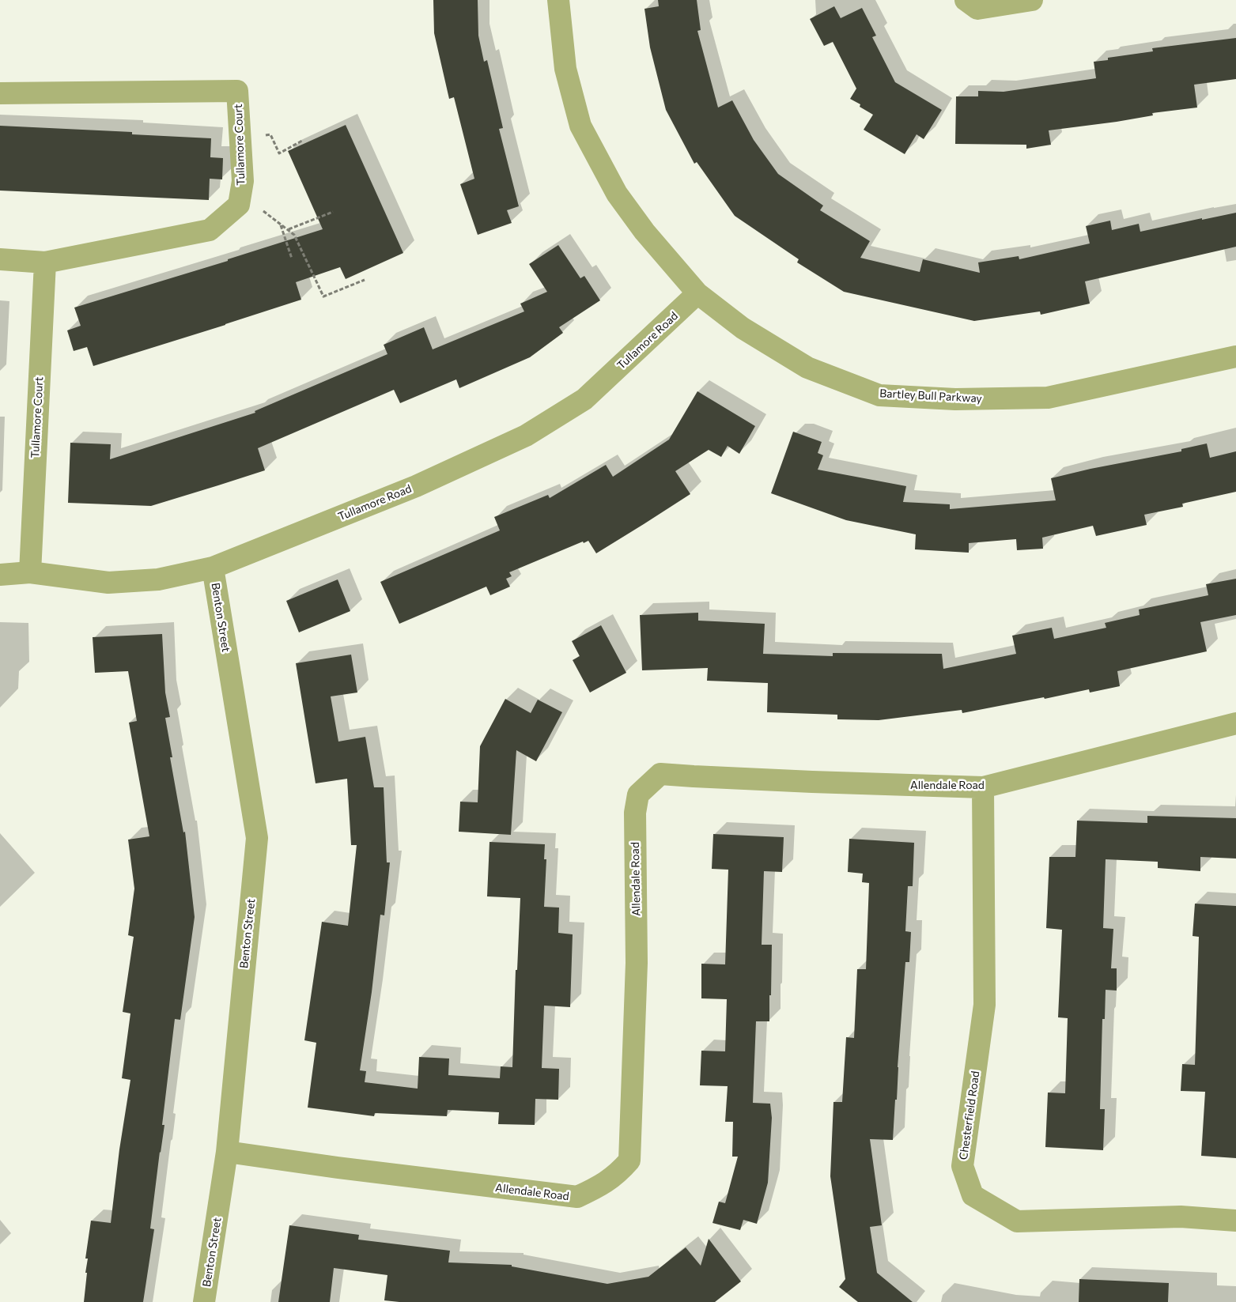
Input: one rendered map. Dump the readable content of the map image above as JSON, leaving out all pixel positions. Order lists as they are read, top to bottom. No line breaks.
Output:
{"streets":{"street":["Tullamore Court","Tullamore Road","Bartley Bull Parkway","Benton Street","Allendale Road","Chesterfield Road"]},"crossings":[["Tullamore Court","Tullamore Road"],["Tullamore Road","Bartley Bull Parkway"],["Tullamore Road","Benton Street"],["Benton Street","Allendale Road"],["Allendale Road","Chesterfield Road"]]}
